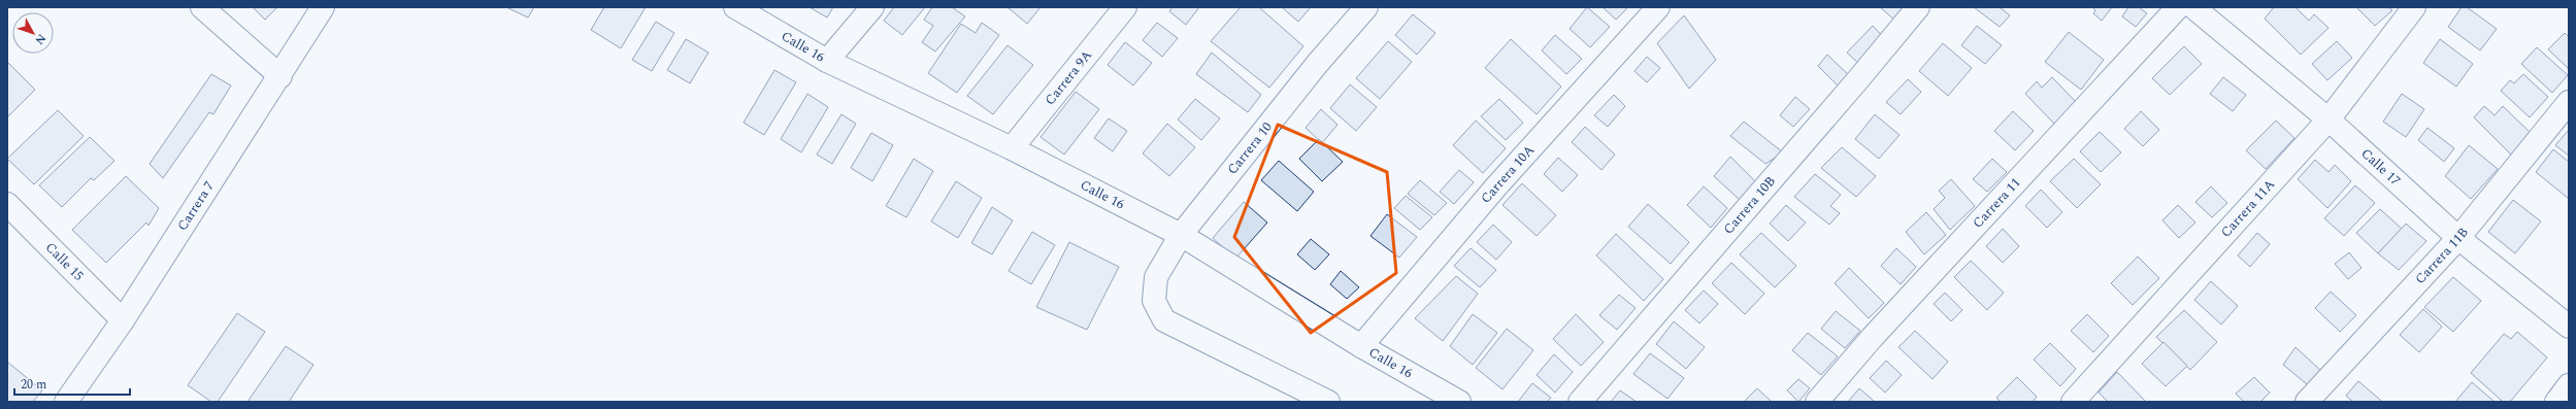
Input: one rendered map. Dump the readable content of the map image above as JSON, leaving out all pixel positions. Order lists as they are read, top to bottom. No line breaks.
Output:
{"streets":{"street":["Calle 16","Carrera 9A","Carrera 10","Calle 17","Carrera 10A","Carrera 11","Carrera 10B","Carrera 7","Carrera 11A","Carrera 11B","Calle 15"]},"crossings":[["Calle 16","Carrera 9A"],["Calle 16","Carrera 10"],["Calle 16","Carrera 10A"],["Calle 17","Carrera 11A"],["Calle 17","Carrera 11B"],["Carrera 7","Calle 15"]],"scale_bar":"20 m","north":"bottom right"}
